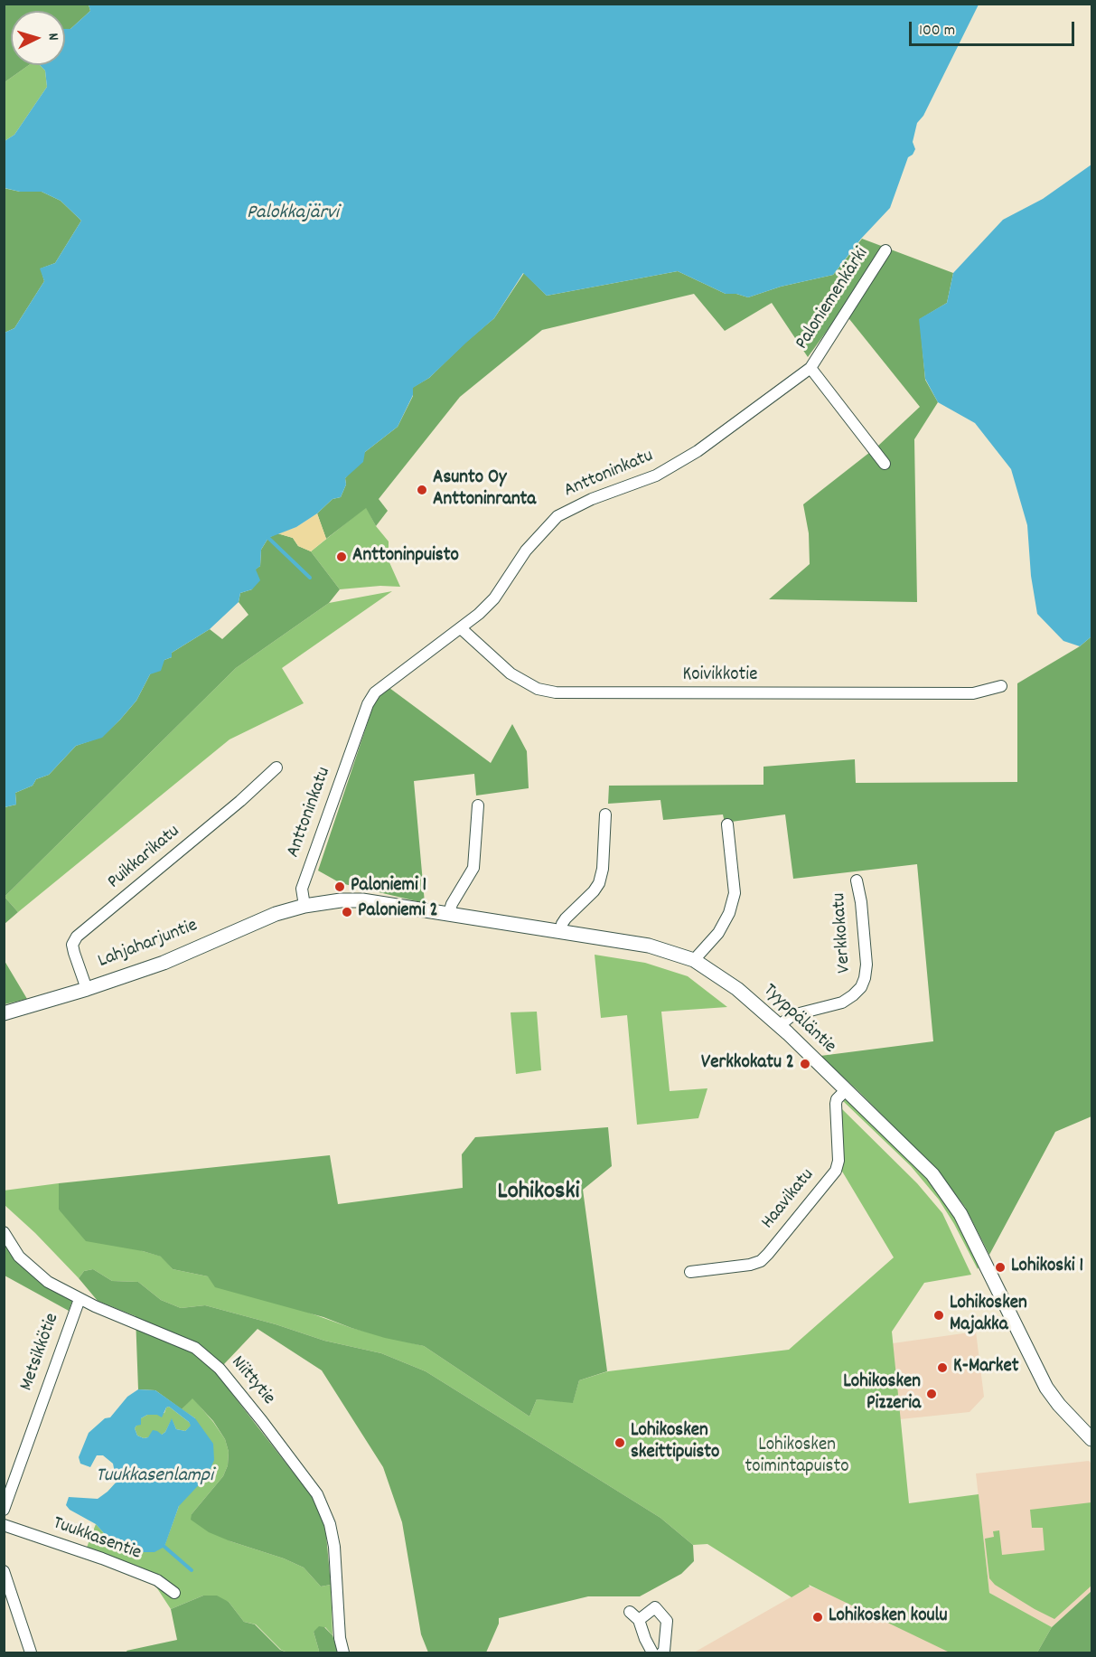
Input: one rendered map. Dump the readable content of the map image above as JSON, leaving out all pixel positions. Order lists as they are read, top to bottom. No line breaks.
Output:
{"streets":{"street":["Paloniemenkärki","Anttoninkatu","Koivikkotie","Puikkarikatu","Verkkokatu","Lahjaharjuntie","Tyyppäläntie","Haavikatu","Metsikkötie","Niittytie","Tuukkasentie"]},"crossings":[["Paloniemenkärki","Anttoninkatu"],["Anttoninkatu","Koivikkotie"],["Anttoninkatu","Lahjaharjuntie"],["Anttoninkatu","Tyyppäläntie"],["Puikkarikatu","Lahjaharjuntie"],["Verkkokatu","Tyyppäläntie"],["Lahjaharjuntie","Tyyppäläntie"],["Tyyppäläntie","Haavikatu"],["Metsikkötie","Niittytie"]],"districts":["Lohikoski"],"water":["Palokkajärvi","Tuukkasenlampi"],"parks":["Lohikosken toimintapuisto"],"places":["Asunto Oy Anttoninranta","Anttoninpuisto","Paloniemi 1","Paloniemi 2","Verkkokatu 2","Lohikoski 1","Lohikosken Majakka","K-Market","Lohikosken Pizzeria","Lohikosken skeittipuisto","Lohikosken koulu"],"scale_bar":"100 m","north":"right"}
